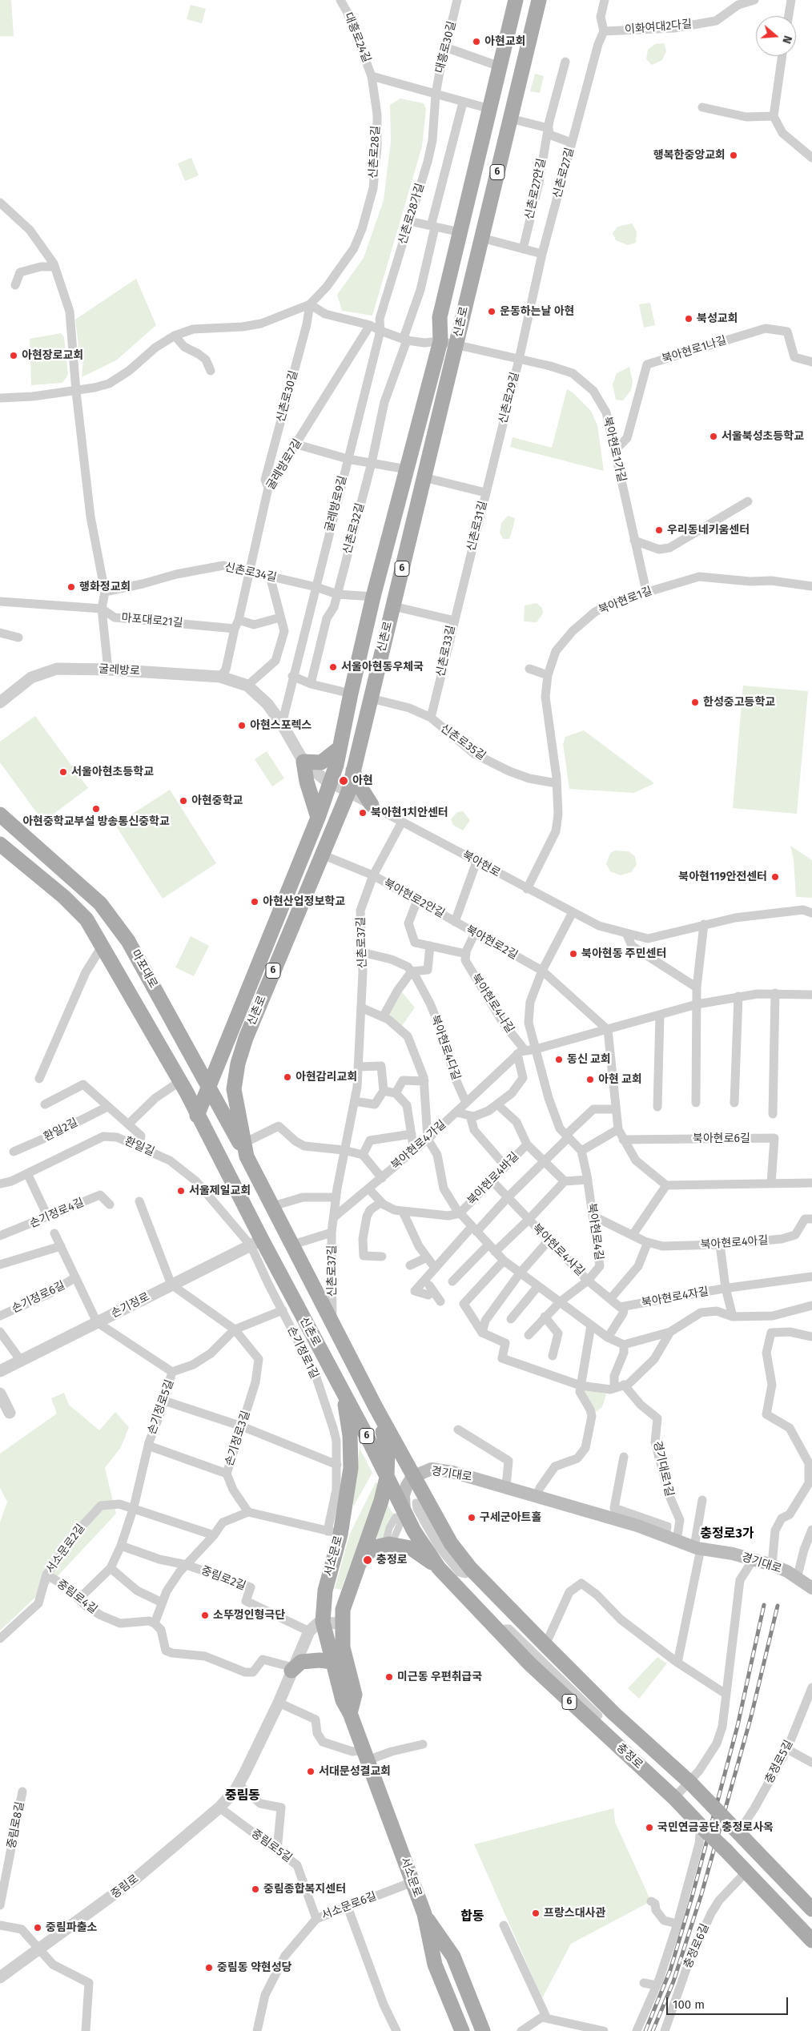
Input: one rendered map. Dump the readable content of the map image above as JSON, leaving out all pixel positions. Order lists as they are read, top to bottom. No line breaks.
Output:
{"streets":{"main road":["6","신촌로","마포대로","경기대로","서소문로","충정로"],"street":["이화여대2다길","대흥로24길","대흥로30길","신촌로28길","신촌로27길","신촌로27안길","신촌로28가길","북아현로1나길","신촌로30길","신촌로29길","북아현로1가길","굴레방로7길","굴레방로9길","신촌로31길","신촌로32길","신촌로34길","북아현로1길","마포대로21길","신촌로33길","굴레방로","신촌로35길","북아현로","북아현로2안길","신촌로37길","북아현로2길","북아현로4나길","북아현로4다길","환일2길","북아현로6길","북아현로4가길","환일길","북아현로4바길","손기정로4길","북아현로4길","북아현로4아길","북아현로4사길","손기정로6길","북아현로4자길","손기정로","손기정로1길","손기정로5길","손기정로3길","경기대로1길","서소문로2길","중림로2길","중림로4길","충정로5길","중림로8길","중림로5길","중림로","서소문로6길","충정로6길"]},"crossings":[["이화여대2다길","신촌로27길"],["대흥로24길","신촌로28길"],["대흥로30길","신촌로28가길"],["신촌로28길","신촌로30길"],["신촌로27길","신촌로29길"],["신촌로27길","북아현로1가길"],["신촌로28가길","굴레방로9길"],["신촌로","신촌로29길"],["신촌로","신촌로31길"],["신촌로","신촌로34길"],["신촌로","신촌로33길"],["신촌로","굴레방로"],["신촌로","신촌로35길"],["신촌로","북아현로"],["신촌로","신촌로37길"],["신촌로","마포대로"],["신촌로","환일길"],["신촌로","손기정로"],["신촌로","손기정로1길"],["신촌로","서소문로"],["신촌로","충정로"],["북아현로1나길","북아현로1가길"],["신촌로30길","굴레방로7길"],["신촌로29길","북아현로1가길"],["신촌로29길","신촌로31길"],["북아현로1가길","북아현로1길"],["굴레방로7길","신촌로34길"],["굴레방로7길","마포대로21길"],["굴레방로7길","굴레방로"],["굴레방로9길","신촌로34길"],["굴레방로9길","굴레방로"],["신촌로31길","신촌로33길"],["신촌로32길","신촌로34길"],["북아현로1길","신촌로35길"],["북아현로1길","북아현로"],["신촌로33길","신촌로35길"],["굴레방로","북아현로"],["북아현로","신촌로37길"],["북아현로","북아현로2길"],["북아현로2안길","신촌로37길"],["북아현로2안길","북아현로2길"],["신촌로37길","북아현로4다길"],["신촌로37길","북아현로4가길"],["북아현로4나길","북아현로4가길"],["북아현로4다길","북아현로4가길"],["환일길","손기정로"],["환일길","손기정로1길"],["북아현로4바길","북아현로4사길"],["북아현로4길","북아현로4아길"],["북아현로4길","북아현로4사길"],["손기정로6길","손기정로"],["손기정로6길","손기정로5길"],["손기정로","손기정로1길"],["손기정로","손기정로5길"],["손기정로","손기정로3길"],["손기정로1길","서소문로"],["손기정로5길","손기정로3길"],["손기정로5길","서소문로2길"],["경기대로1길","경기대로"],["경기대로","충정로"],["서소문로2길","중림로2길"],["서소문로2길","중림로4길"],["서소문로","서소문로6길"],["중림로2길","중림로4길"],["중림로2길","중림로"],["충정로","충정로5길"],["충정로","충정로6길"],["중림로5길","중림로"],["중림로5길","서소문로6길"]],"districts":["충정로3가","중림동","합동"],"places":["아현교회","행복한중앙교회","운동하는날 아현","북성교회","아현장로교회","서울북성초등학교","우리동네키움센터","행화정교회","서울아현동우체국","한성중고등학교","아현스포렉스","서울아현초등학교","아현","아현중학교","아현중학교부설 방송통신중학교","북아현1치안센터","북아현119안전센터","아현산업정보학교","북아현동 주민센터","동신 교회","아현감리교회","아현 교회","서울제일교회","구세군아트홀","충정로","소뚜껑인형극단","미근동 우편취급국","서대문성결교회","국민연금공단 충정로사옥","중림종합복지센터","프랑스대사관","중림파출소","중림동 약현성당"],"scale_bar":"100 m","north":"right"}
